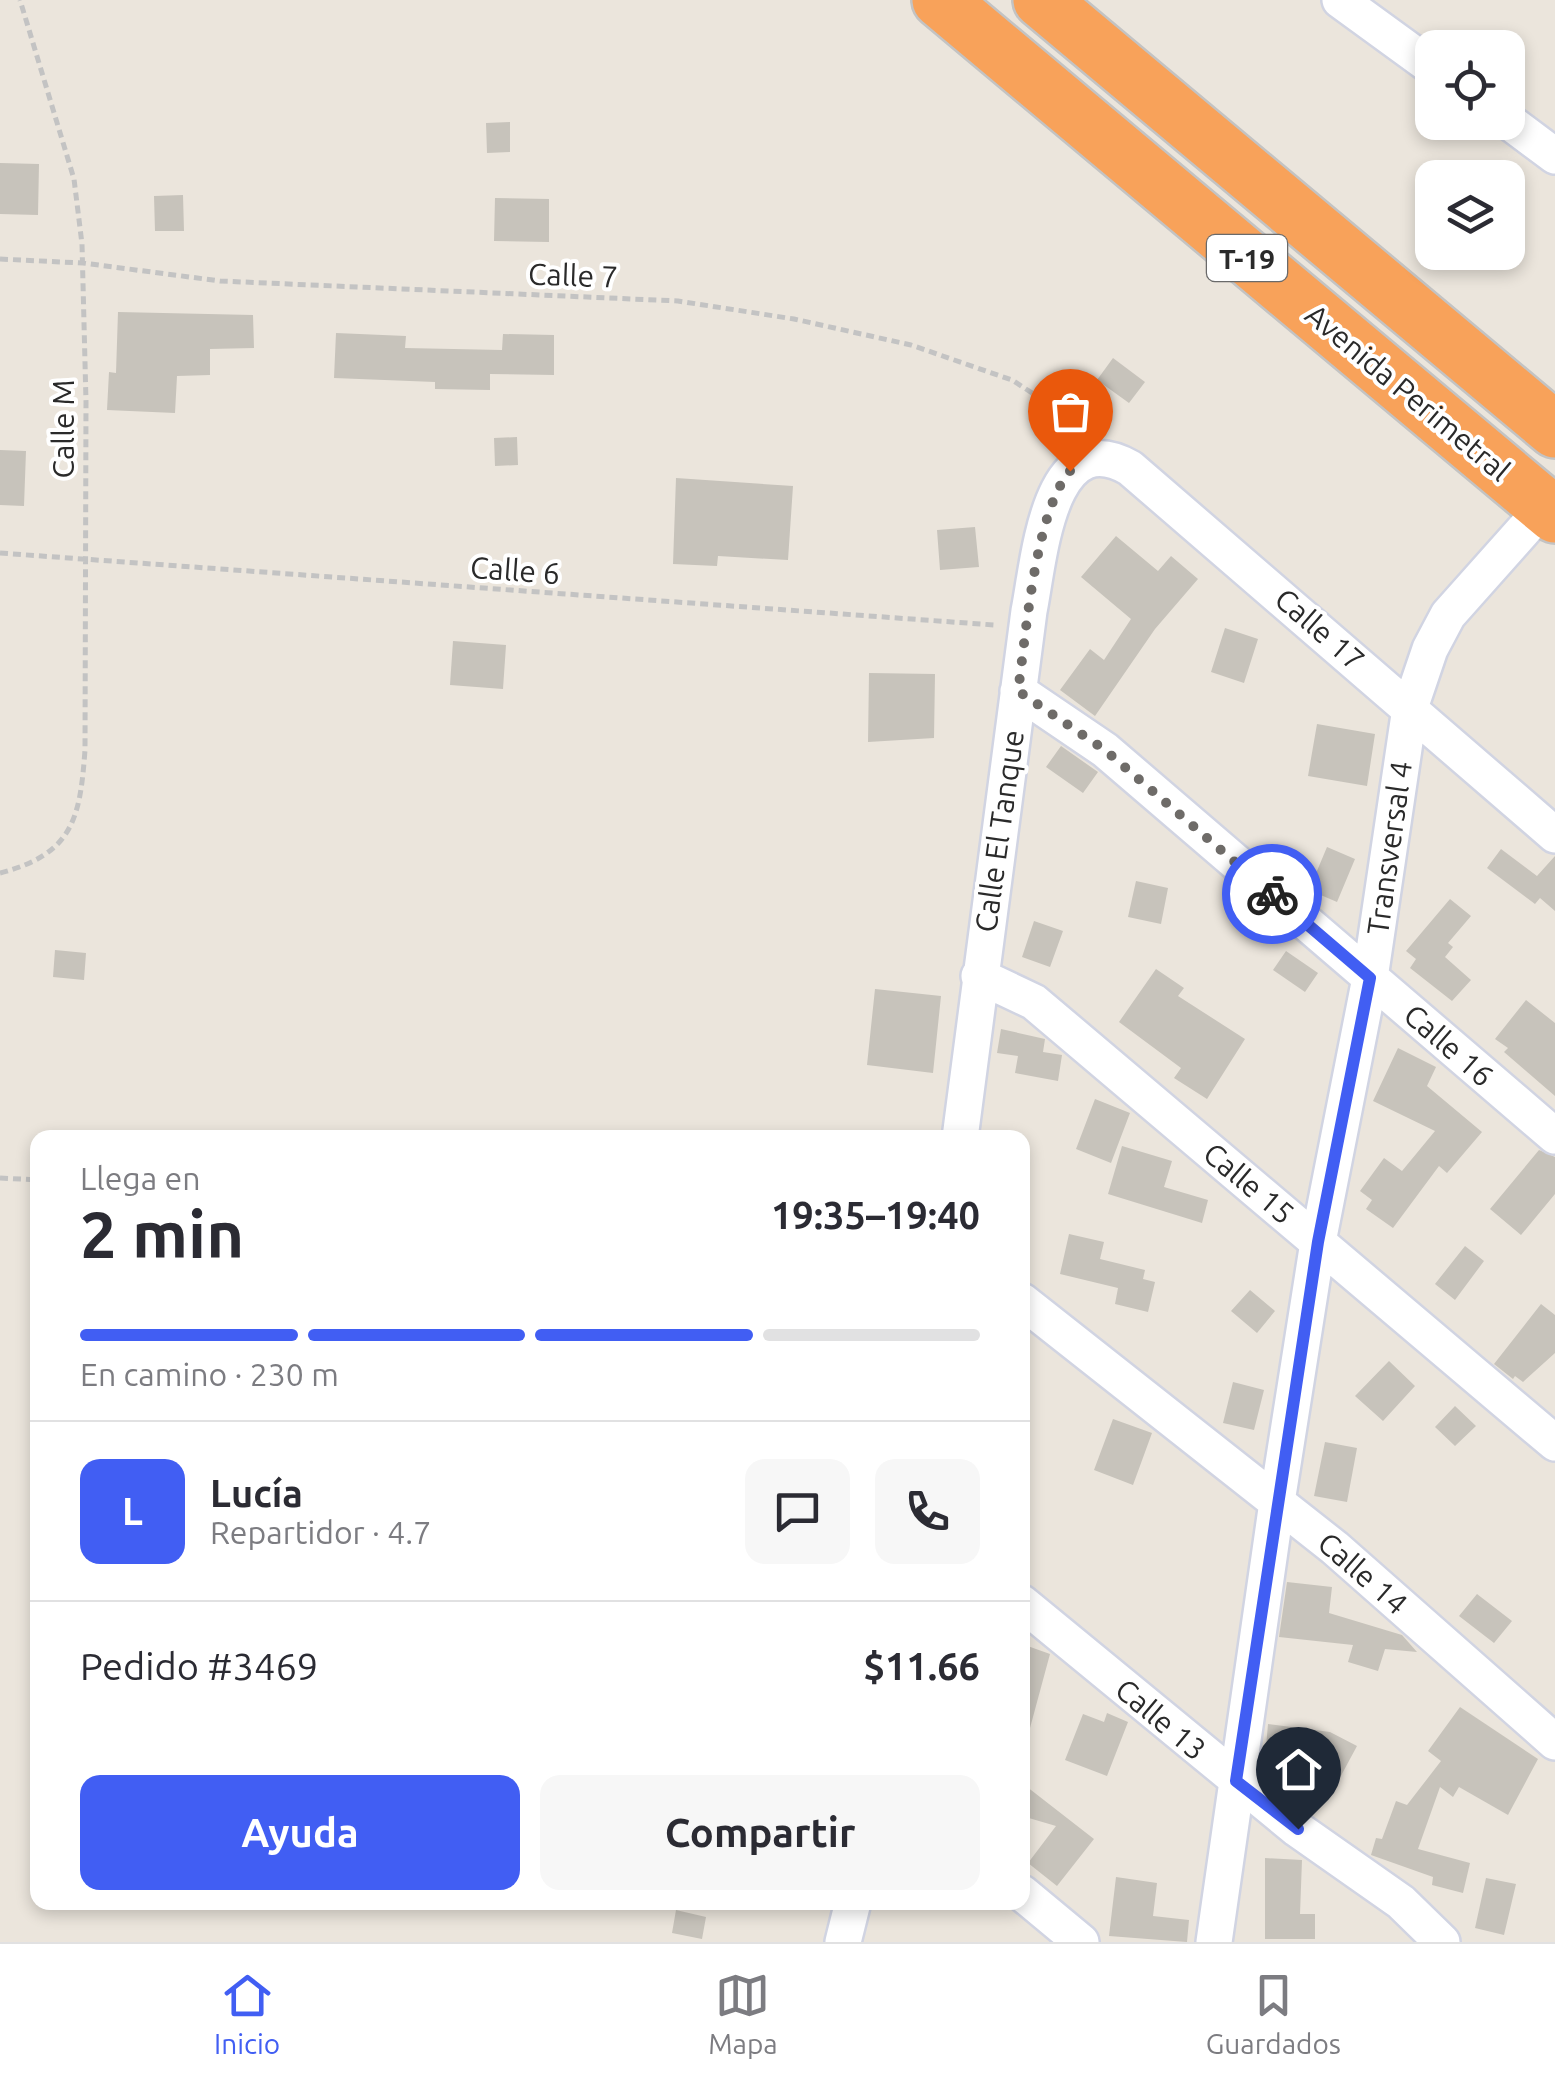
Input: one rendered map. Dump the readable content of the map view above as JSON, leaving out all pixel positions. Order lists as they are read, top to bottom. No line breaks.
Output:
{"streets":{"highway":["T-19","Avenida Perimetral"],"street":["Calle 17","Calle El Tanque","Transversal 4","Calle 16","Calle 15","Calle 14","Calle 13"],"path":["Calle 7","Calle M","Calle 6"]},"crossings":[["Calle 7","Calle M"],["Calle 7","Calle 17"],["Calle 7","Calle El Tanque"],["Avenida Perimetral","Transversal 4"],["Calle M","Calle 6"],["Calle 6","Calle El Tanque"],["Calle 17","Calle El Tanque"],["Calle 17","Transversal 4"],["Calle El Tanque","Calle 16"],["Calle El Tanque","Calle 15"],["Transversal 4","Calle 16"],["Transversal 4","Calle 15"],["Transversal 4","Calle 14"],["Transversal 4","Calle 13"]],"page":{"heading":["2 min","Llega en","19:35–19:40"],"panel":["Lucía","Repartidor · 4.7","Pedido #3469","$11.66"],"bar":"En camino · 230 m","round":"L","buttons":["Ayuda","Compartir"],"tabs":["Inicio","Mapa","Guardados"]}}
